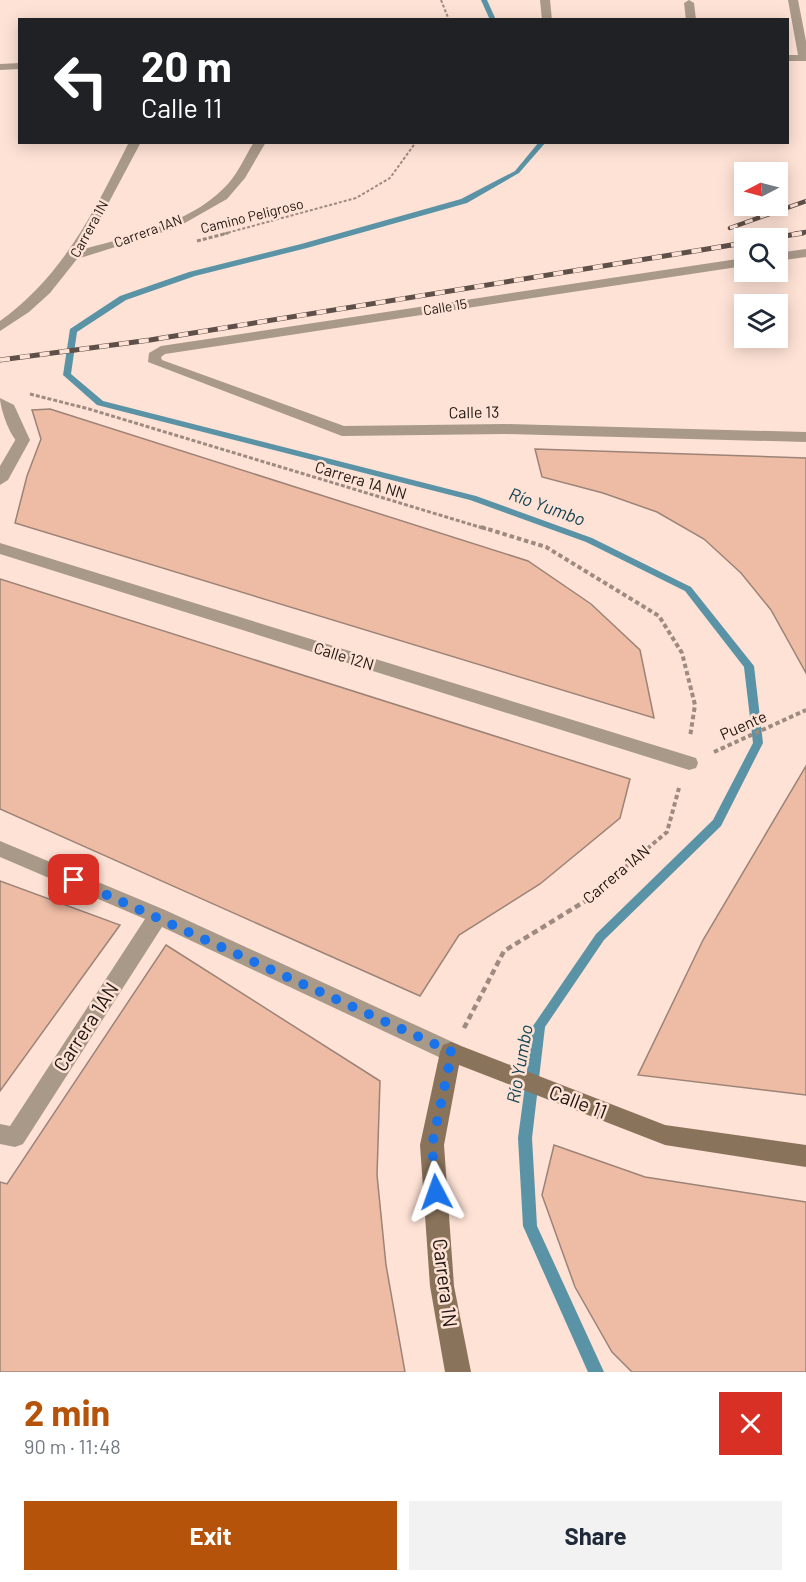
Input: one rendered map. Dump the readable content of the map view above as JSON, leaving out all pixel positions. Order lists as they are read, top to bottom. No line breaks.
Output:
{"streets":{"street":["Carrera 1N","Carrera 1AN","Calle 15","Calle 13","Calle 12N","Calle 11"],"path":["Camino Peligroso","Carrera 1A NN","Puente"]},"crossings":[["Carrera 1N","Carrera 1AN"],["Carrera 1N","Calle 11"],["Carrera 1AN","Carrera 1A NN"],["Carrera 1AN","Calle 12N"],["Carrera 1AN","Puente"],["Carrera 1AN","Calle 11"],["Calle 15","Calle 13"],["Calle 12N","Puente"]],"water":["Río Yumbo"],"north":"left","page":{"turn":["20 m","Calle 11"],"heading":["2 min","90 m · 11:48"],"buttons":["Exit","Share"]}}
